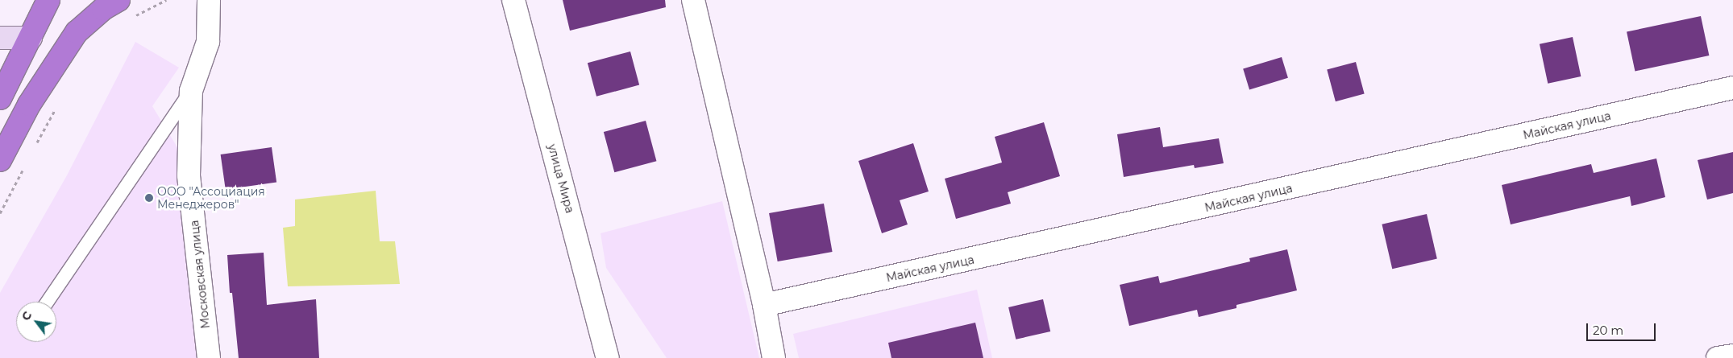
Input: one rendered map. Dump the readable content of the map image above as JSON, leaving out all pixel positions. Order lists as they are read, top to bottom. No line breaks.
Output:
{"streets":{"street":["Майская улица","улица Мира","Московская улица"]},"places":["ООО \"Ассоциация Менеджеров\""],"scale_bar":"20 m","north":"top left"}
